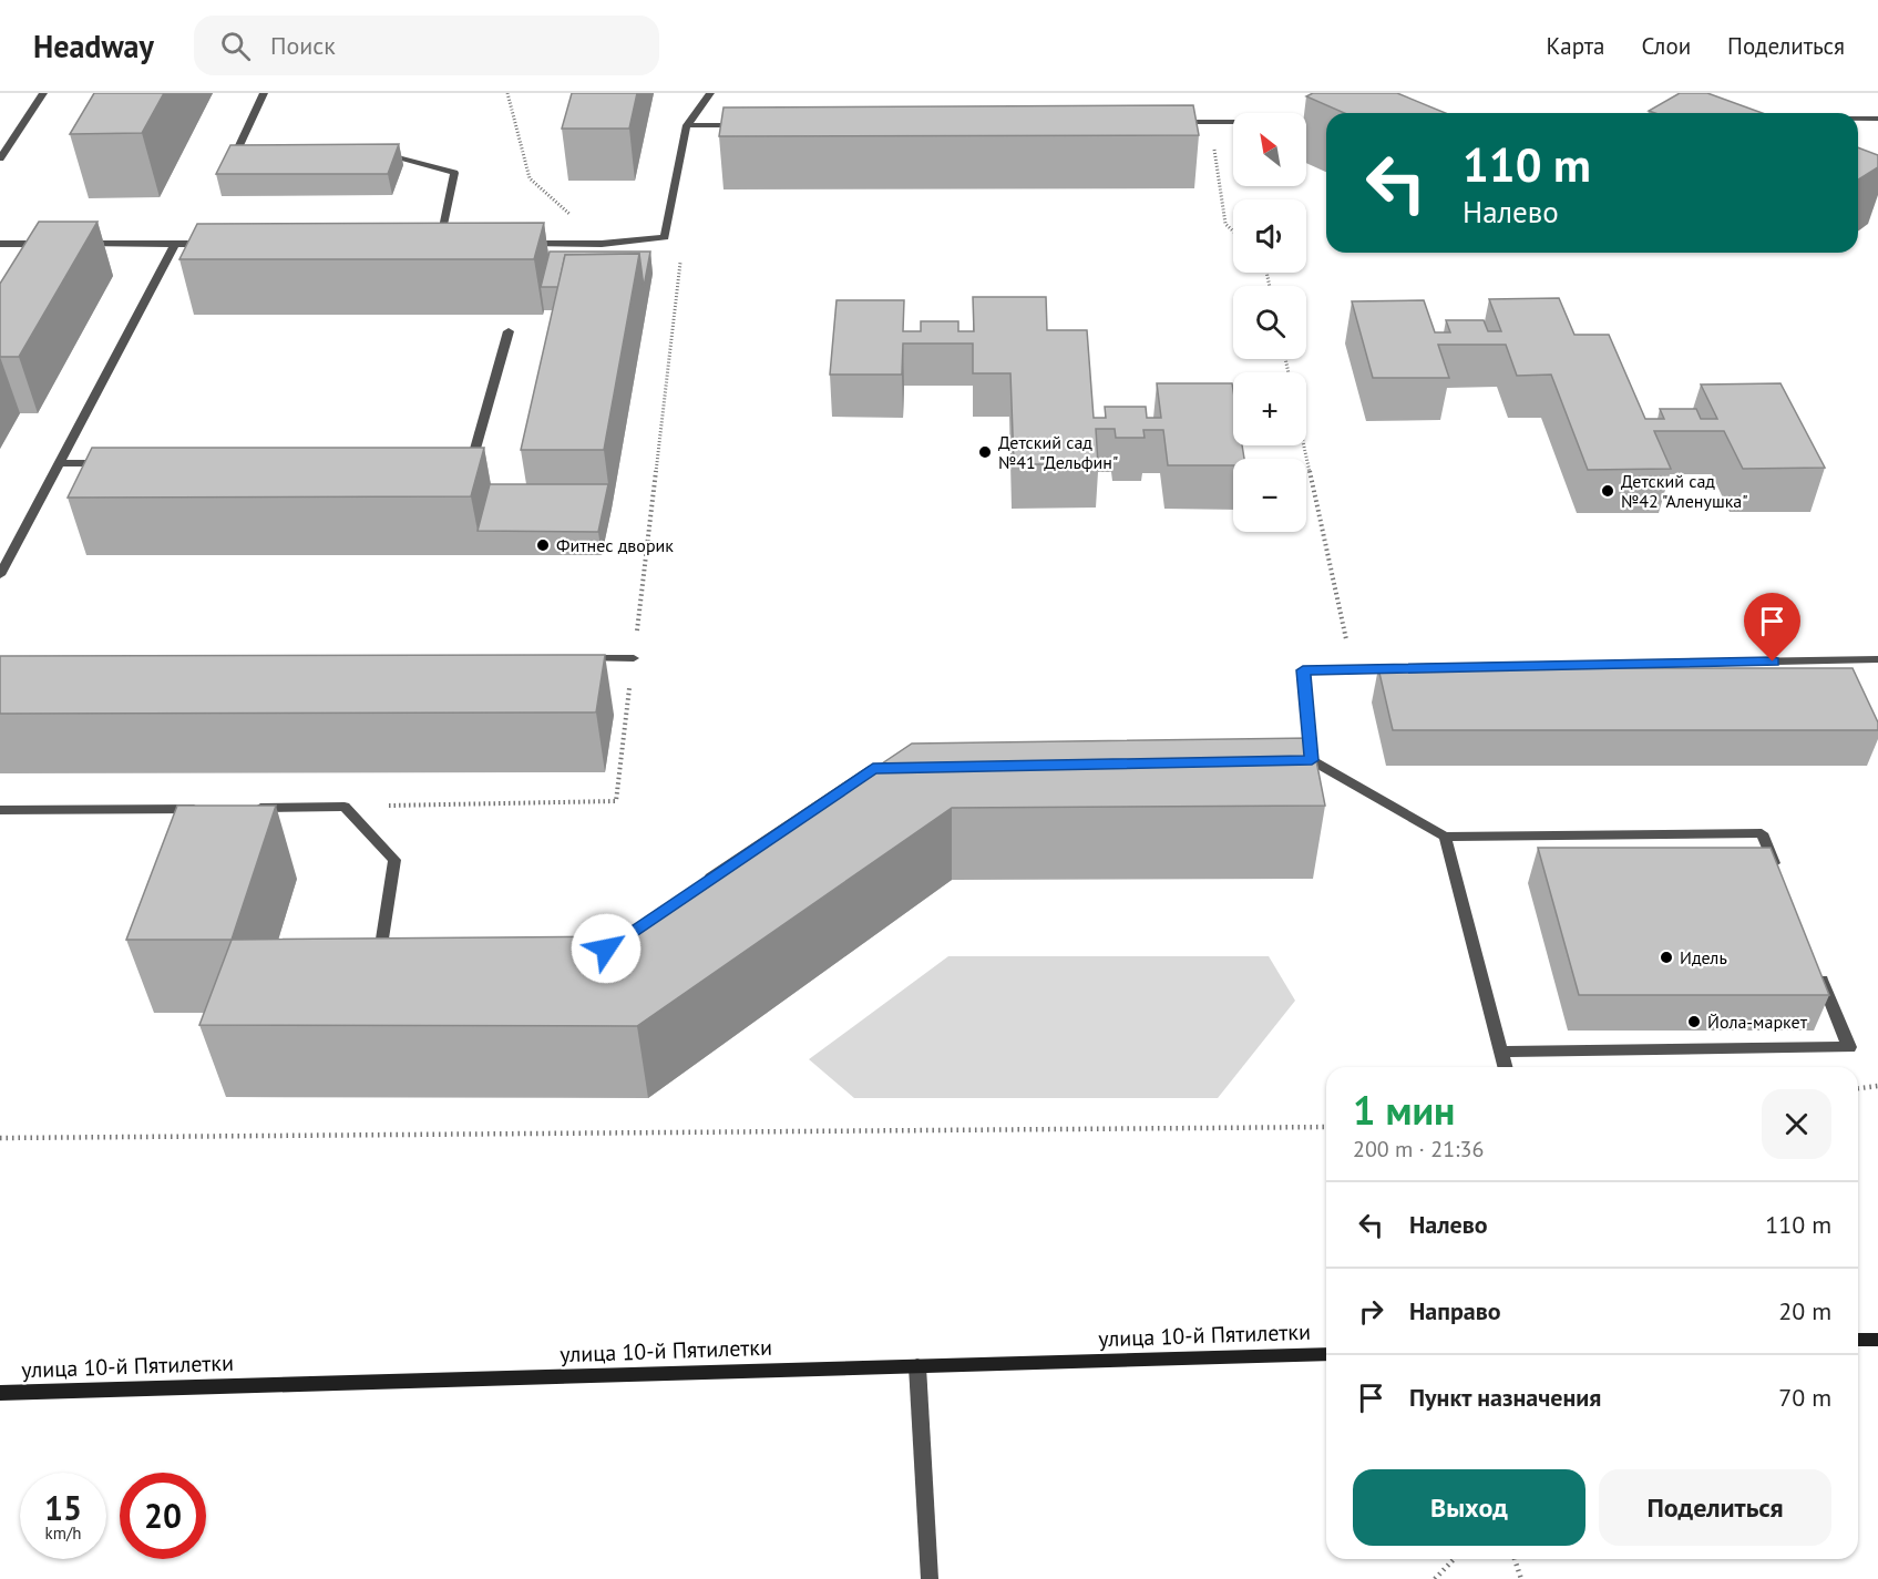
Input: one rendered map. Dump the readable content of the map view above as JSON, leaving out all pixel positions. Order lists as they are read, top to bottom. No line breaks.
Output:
{"streets":{"main road":["улица 10-й Пятилетки"]},"places":["Детский сад №41 \"Дельфин\"","Детский сад №42 \"Аленушка\"","Фитнес дворик","Идель","Йола-маркет"],"north":"top left","page":{"header":"Headway","search":"Поиск","nav":["Карта","Слои","Поделиться"],"map_buttons":["+","−"],"turn":["110 m","Налево"],"heading":["1 мин","200 m · 21:36"],"list":[{"name":"Налево","value":"110 m"},{"name":"Направо","value":"20 m"},{"name":"Пункт назначения","value":"70 m"}],"buttons":["Выход","Поделиться"],"speed":"15 km/h","limit":"20"}}
